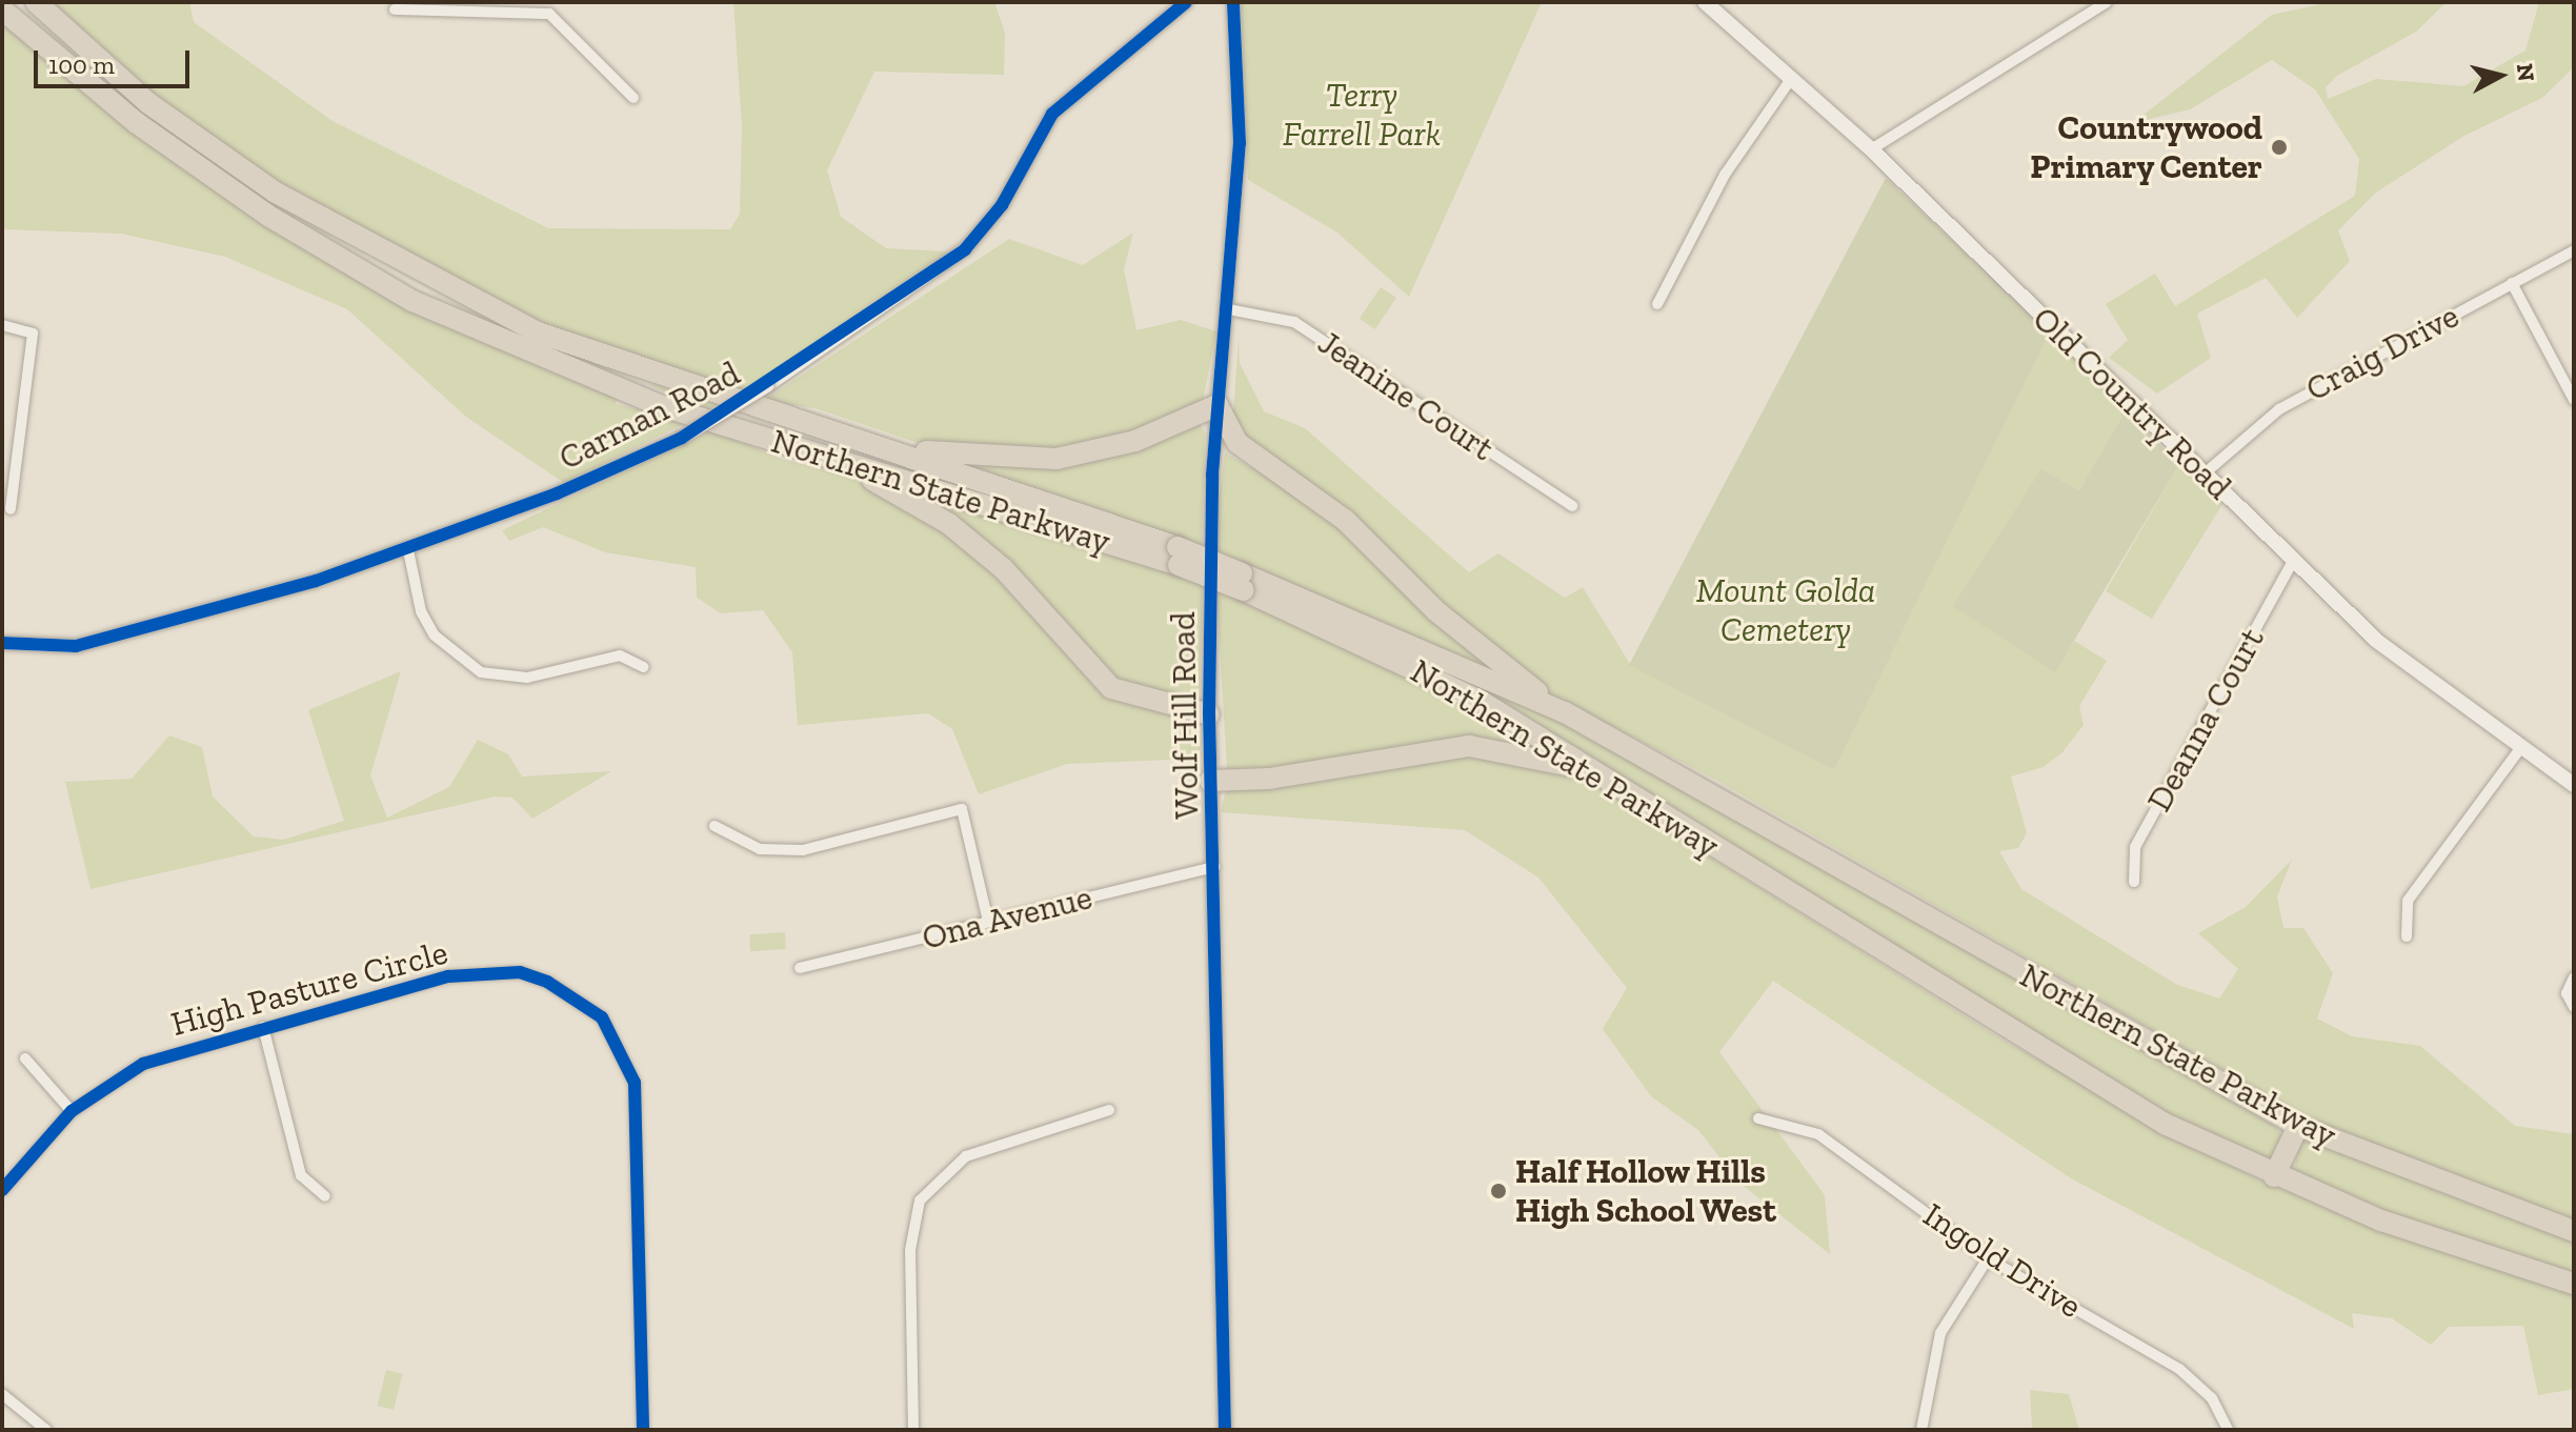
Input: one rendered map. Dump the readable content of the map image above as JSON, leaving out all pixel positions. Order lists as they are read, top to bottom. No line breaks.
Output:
{"streets":{"highway":["Northern State Parkway"],"main road":["Old Country Road"],"street":["Craig Drive","Jeanine Court","Carman Road","Wolf Hill Road","Deanna Court","Ona Avenue","High Pasture Circle","Ingold Drive"]},"crossings":[["Craig Drive","Old Country Road"],["Jeanine Court","Wolf Hill Road"],["Old Country Road","Deanna Court"],["Wolf Hill Road","Ona Avenue"]],"parks":["Terry Farrell Park","Mount Golda Cemetery"],"places":["Countrywood Primary Center","Half Hollow Hills High School West"],"scale_bar":"100 m","north":"right"}
